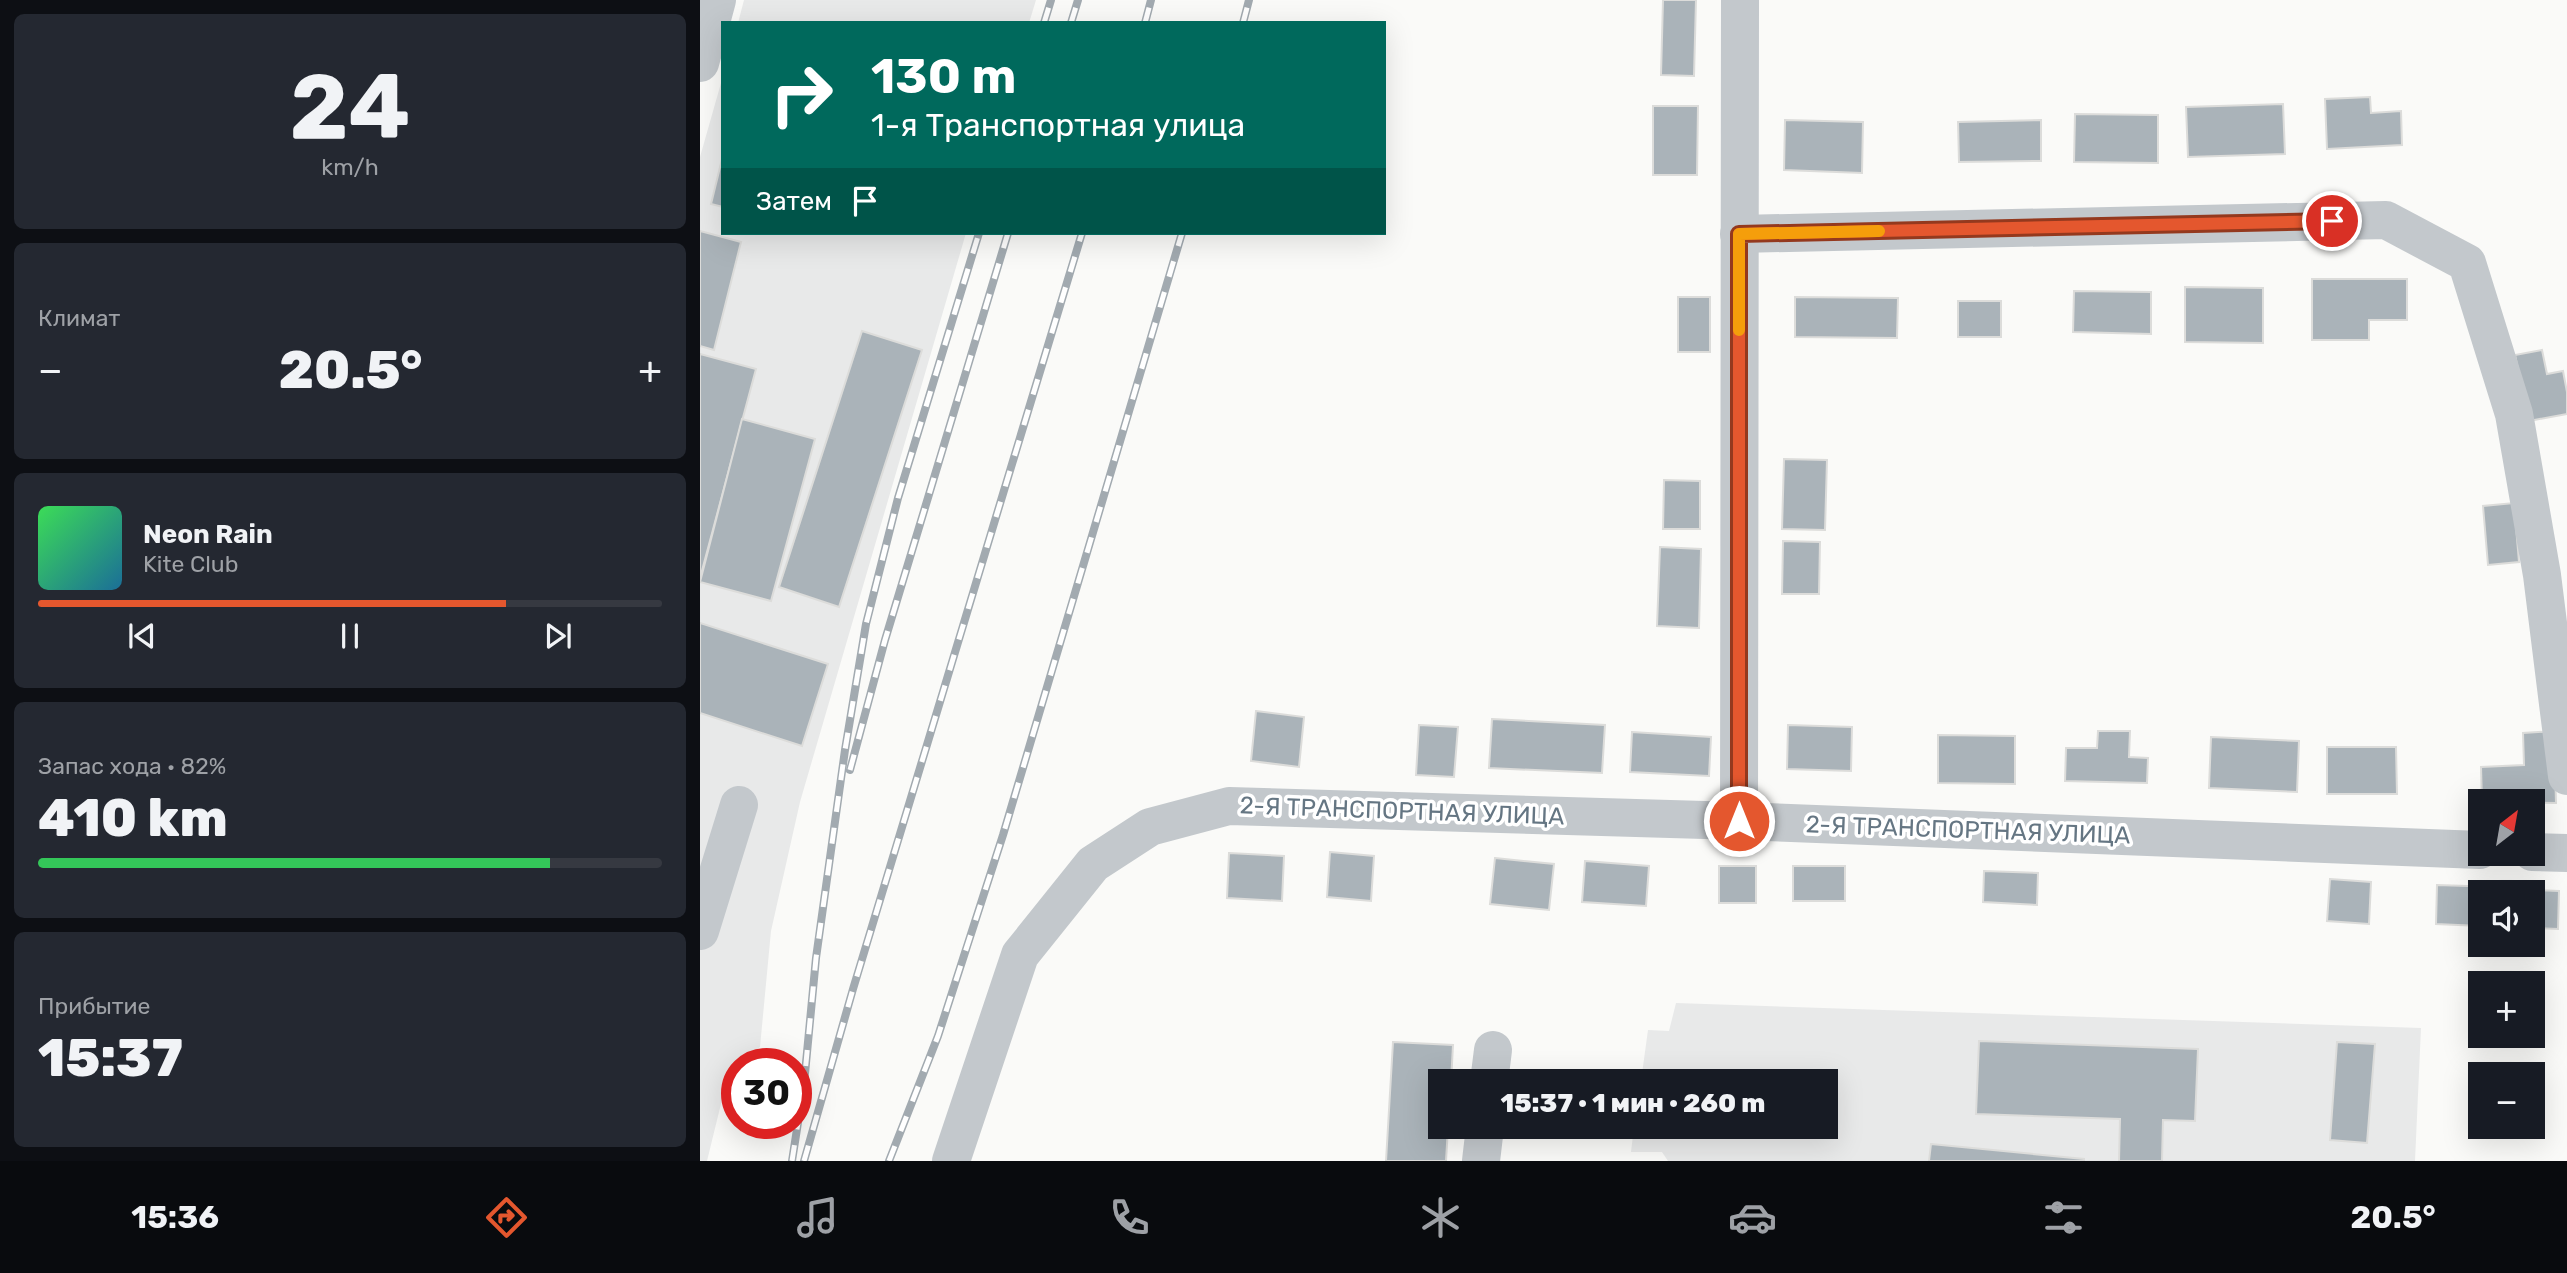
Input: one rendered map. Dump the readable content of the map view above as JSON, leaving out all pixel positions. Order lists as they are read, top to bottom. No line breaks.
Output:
{"streets":{"street":["2-Я ТРАНСПОРТНАЯ УЛИЦА"]},"north":"top right","page":{"tile":[["24","km/h"],"Климат",["Запас хода · 82%","410 km"],["Прибытие","15:37"]],"turn":["130 m","1-я Транспортная улица"],"then":"Затем","heat":["−","20.5°","+"],"song":["Neon Rain","Kite Club"],"map_buttons":["+","−"],"limit":"30","trip":"15:37 · 1 мин · 260 m","tabs":["15:36","20.5°"]}}
